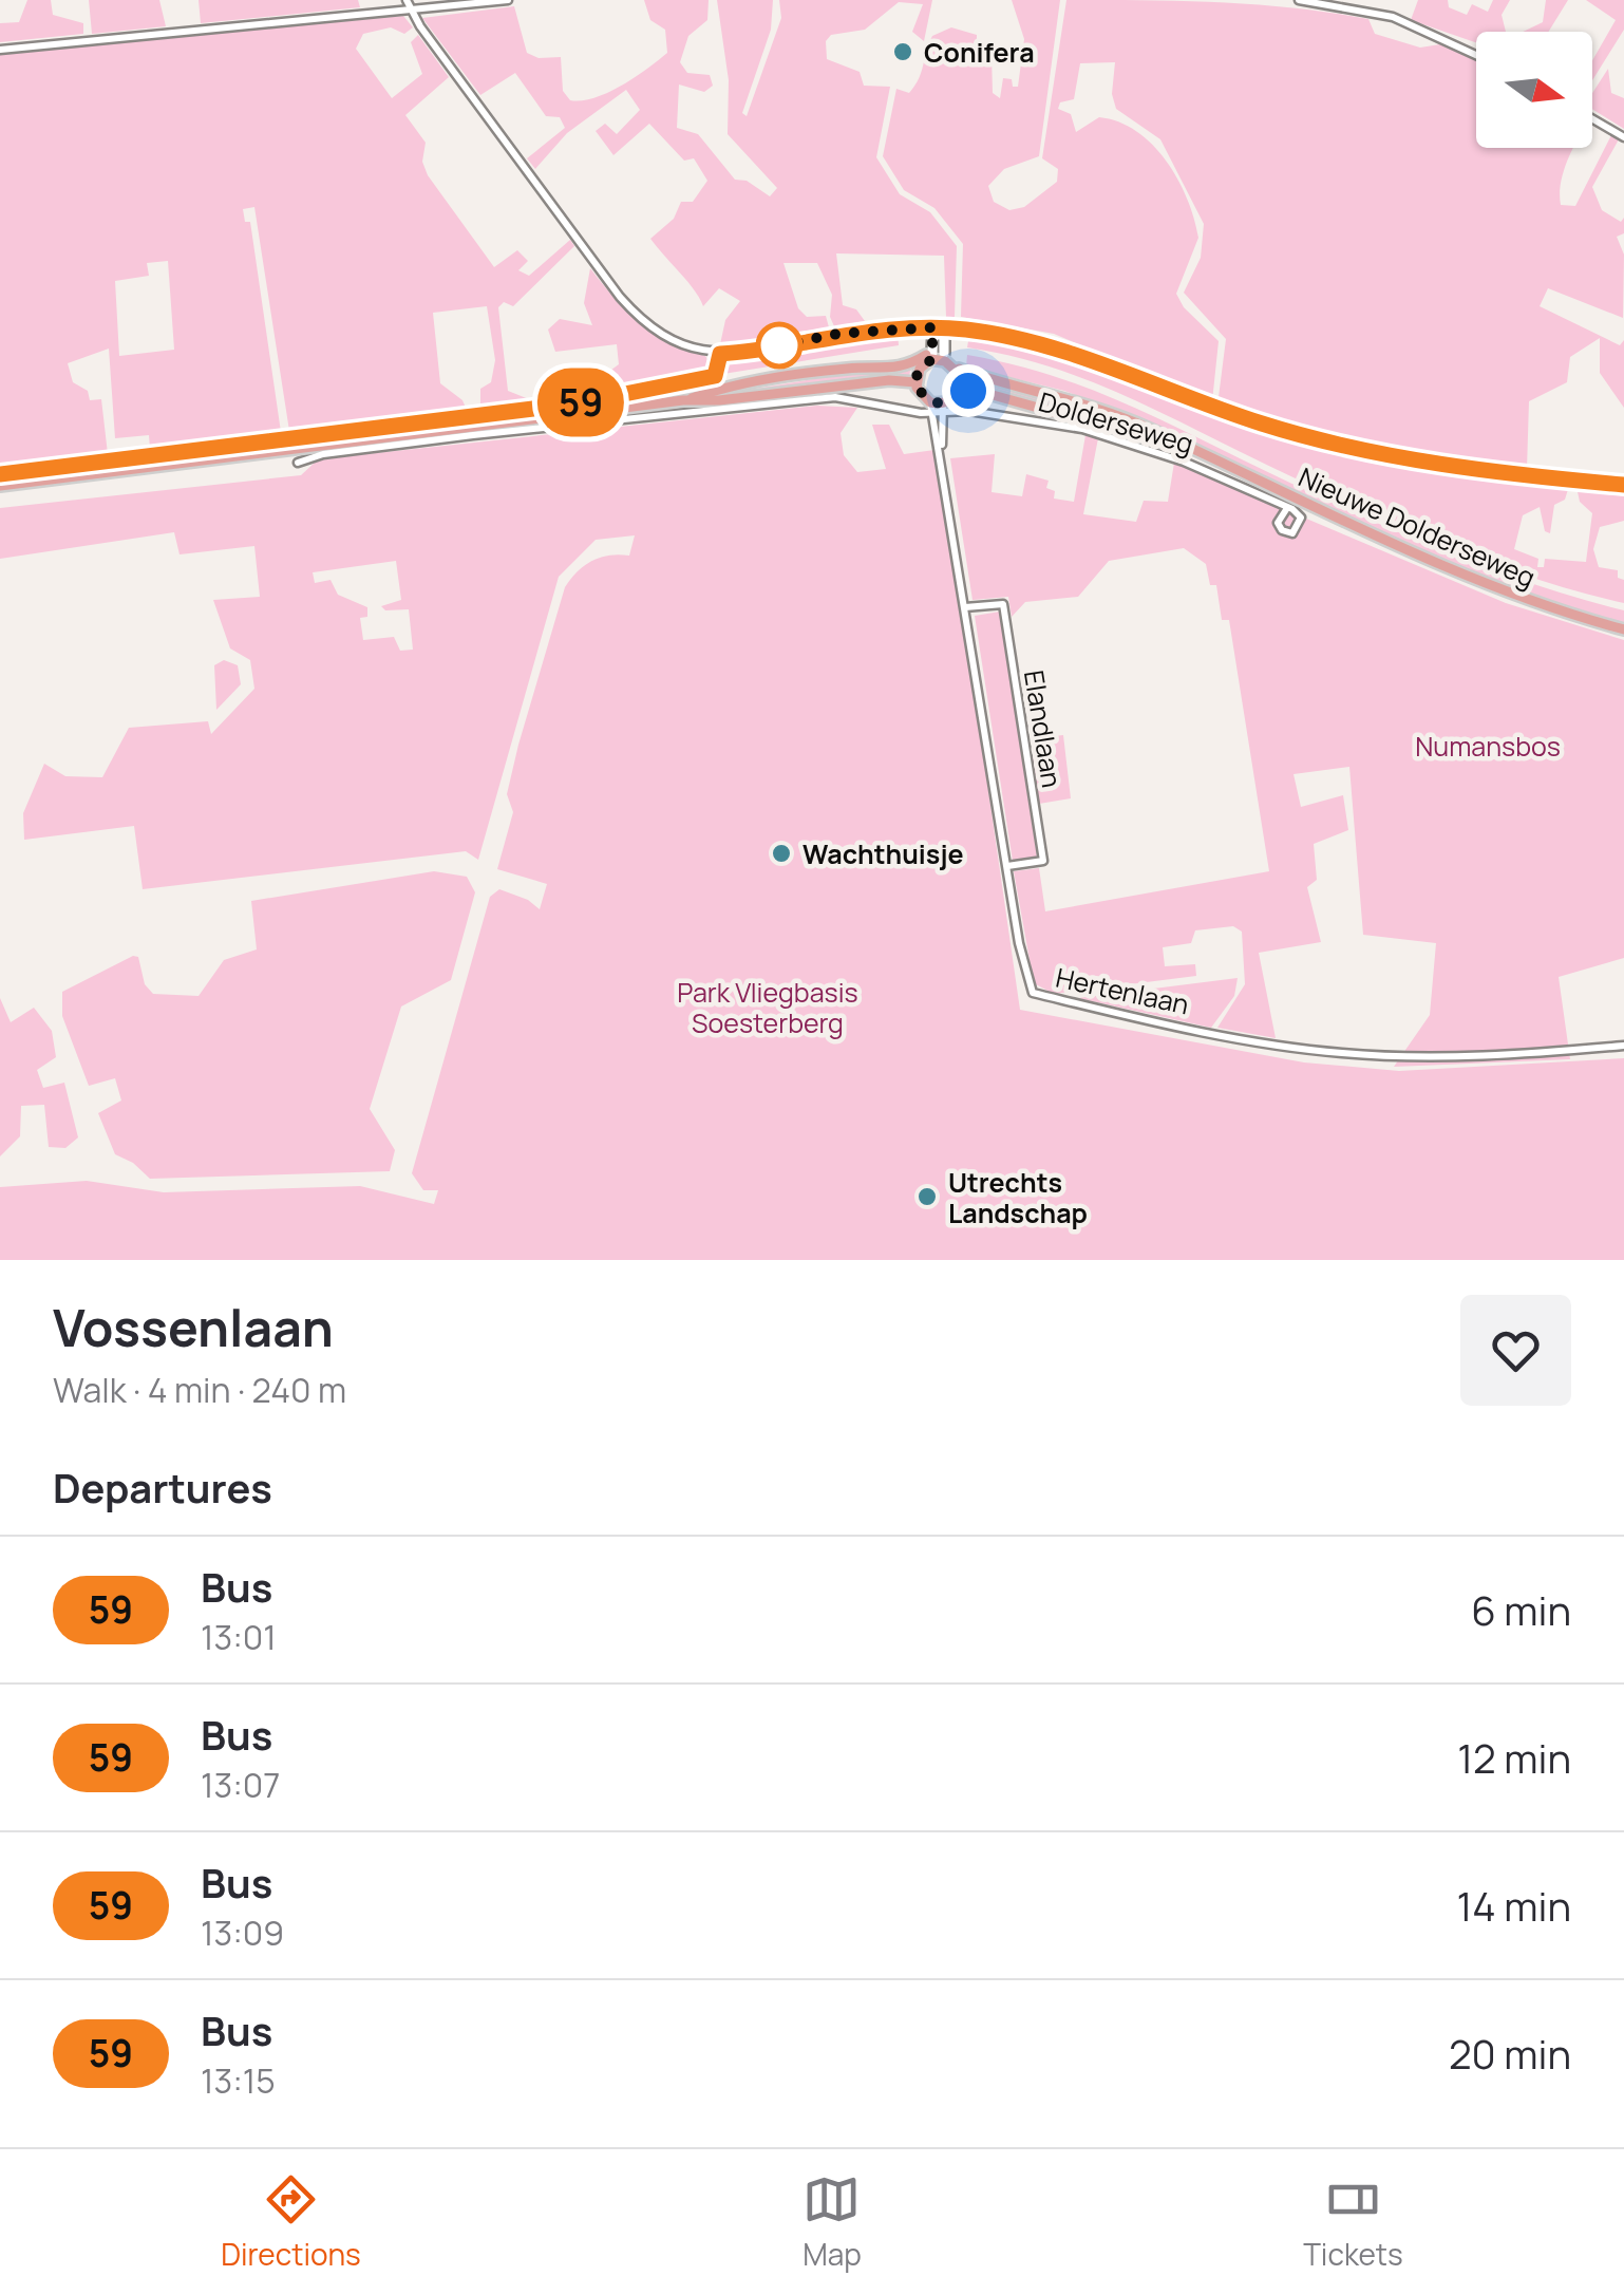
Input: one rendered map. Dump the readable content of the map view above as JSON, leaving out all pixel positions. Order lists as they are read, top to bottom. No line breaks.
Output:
{"streets":{"main road":["Dolderseweg","Nieuwe Dolderseweg"],"street":["Elandlaan","Hertenlaan"]},"crossings":[["Dolderseweg","Nieuwe Dolderseweg"],["Dolderseweg","Hertenlaan"],["Nieuwe Dolderseweg","Hertenlaan"],["Elandlaan","Hertenlaan"]],"parks":["Numansbos","Park Vliegbasis Soesterberg"],"places":["Conifera","Wachthuisje","Utrechts Landschap"],"lines":["bus line 59"],"north":"right","page":{"on_map":"59","heading":[["Vossenlaan","Walk · 4 min · 240 m"],"Departures"],"list":[{"mark":"59","name":"Bus","note":"13:01","value":"6 min"},{"mark":"59","name":"Bus","note":"13:07","value":"12 min"},{"mark":"59","name":"Bus","note":"13:09","value":"14 min"},{"mark":"59","name":"Bus","note":"13:15","value":"20 min"}],"tabs":["Directions","Map","Tickets"]}}
